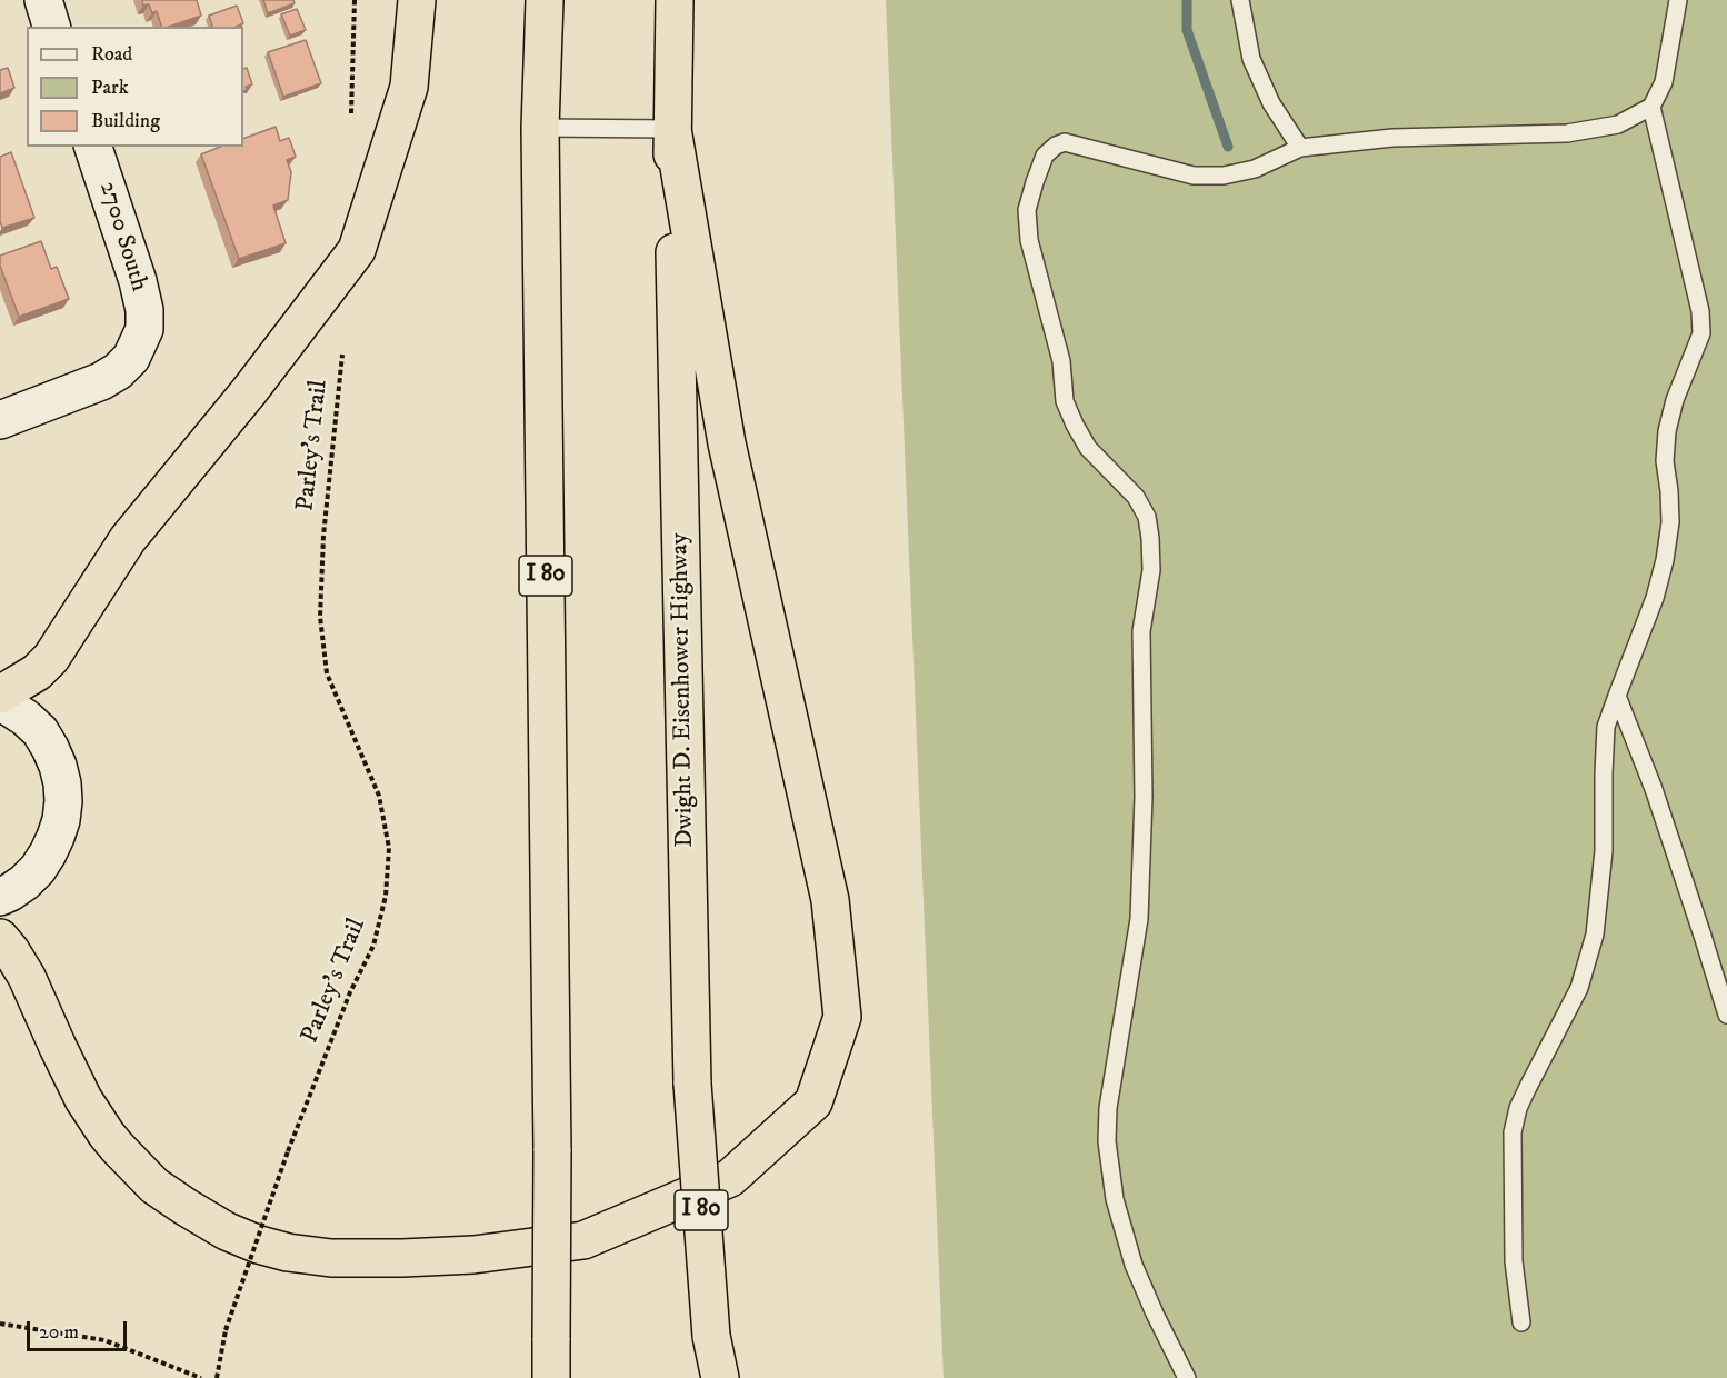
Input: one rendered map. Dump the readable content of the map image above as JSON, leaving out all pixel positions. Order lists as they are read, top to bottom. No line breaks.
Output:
{"streets":{"highway":["I 80","Dwight D. Eisenhower Highway"],"street":["2700 South"],"path":["Parley's Trail"]},"legend":["Road","Park","Building"],"scale_bar":"20 m"}
